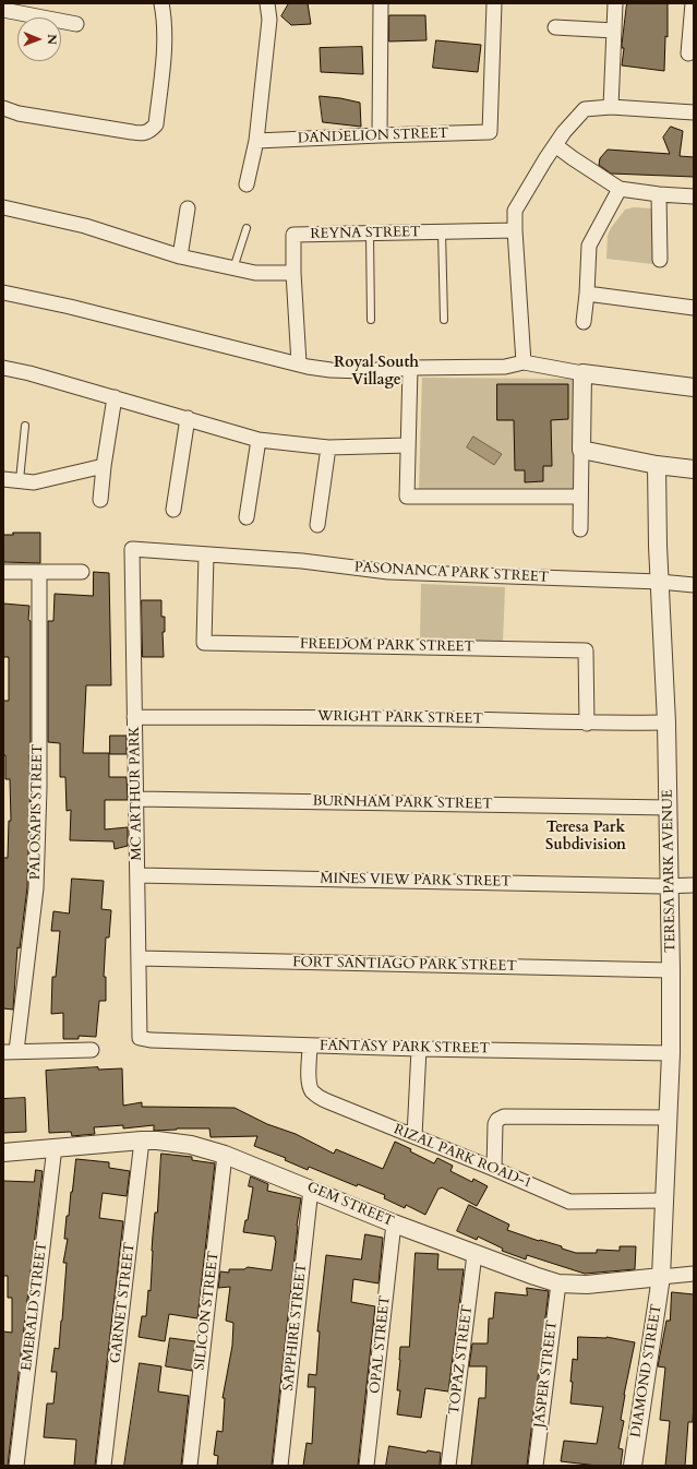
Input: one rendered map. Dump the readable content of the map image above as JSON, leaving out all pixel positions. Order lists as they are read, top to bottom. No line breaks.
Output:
{"streets":{"street":["DANDELION STREET","REYNA STREET","PASONANCA PARK STREET","FREEDOM PARK STREET","WRIGHT PARK STREET","MC ARTHUR PARK","BURNHAM PARK STREET","PALOSAPIS STREET","TERESA PARK AVENUE","MINES VIEW PARK STREET","FORT SANTIAGO PARK STREET","FANTASY PARK STREET","RIZAL PARK ROAD-1","GEM STREET","GARNET STREET","EMERALD STREET","SILICON STREET","SAPPHIRE STREET","OPAL STREET","TOPAZ STREET","DIAMOND STREET","JASPER STREET"]},"crossings":[["PASONANCA PARK STREET","FREEDOM PARK STREET"],["PASONANCA PARK STREET","MC ARTHUR PARK"],["PASONANCA PARK STREET","TERESA PARK AVENUE"],["FREEDOM PARK STREET","WRIGHT PARK STREET"],["WRIGHT PARK STREET","MC ARTHUR PARK"],["WRIGHT PARK STREET","TERESA PARK AVENUE"],["MC ARTHUR PARK","BURNHAM PARK STREET"],["MC ARTHUR PARK","MINES VIEW PARK STREET"],["MC ARTHUR PARK","FORT SANTIAGO PARK STREET"],["MC ARTHUR PARK","FANTASY PARK STREET"],["BURNHAM PARK STREET","TERESA PARK AVENUE"],["TERESA PARK AVENUE","MINES VIEW PARK STREET"],["TERESA PARK AVENUE","FORT SANTIAGO PARK STREET"],["TERESA PARK AVENUE","FANTASY PARK STREET"],["TERESA PARK AVENUE","RIZAL PARK ROAD-1"],["TERESA PARK AVENUE","GEM STREET"],["TERESA PARK AVENUE","DIAMOND STREET"],["FANTASY PARK STREET","RIZAL PARK ROAD-1"],["GEM STREET","GARNET STREET"],["GEM STREET","EMERALD STREET"],["GEM STREET","SILICON STREET"],["GEM STREET","SAPPHIRE STREET"],["GEM STREET","OPAL STREET"],["GEM STREET","TOPAZ STREET"],["GEM STREET","DIAMOND STREET"],["GEM STREET","JASPER STREET"]],"districts":["Royal South Village","Teresa Park Subdivision"],"north":"right"}
